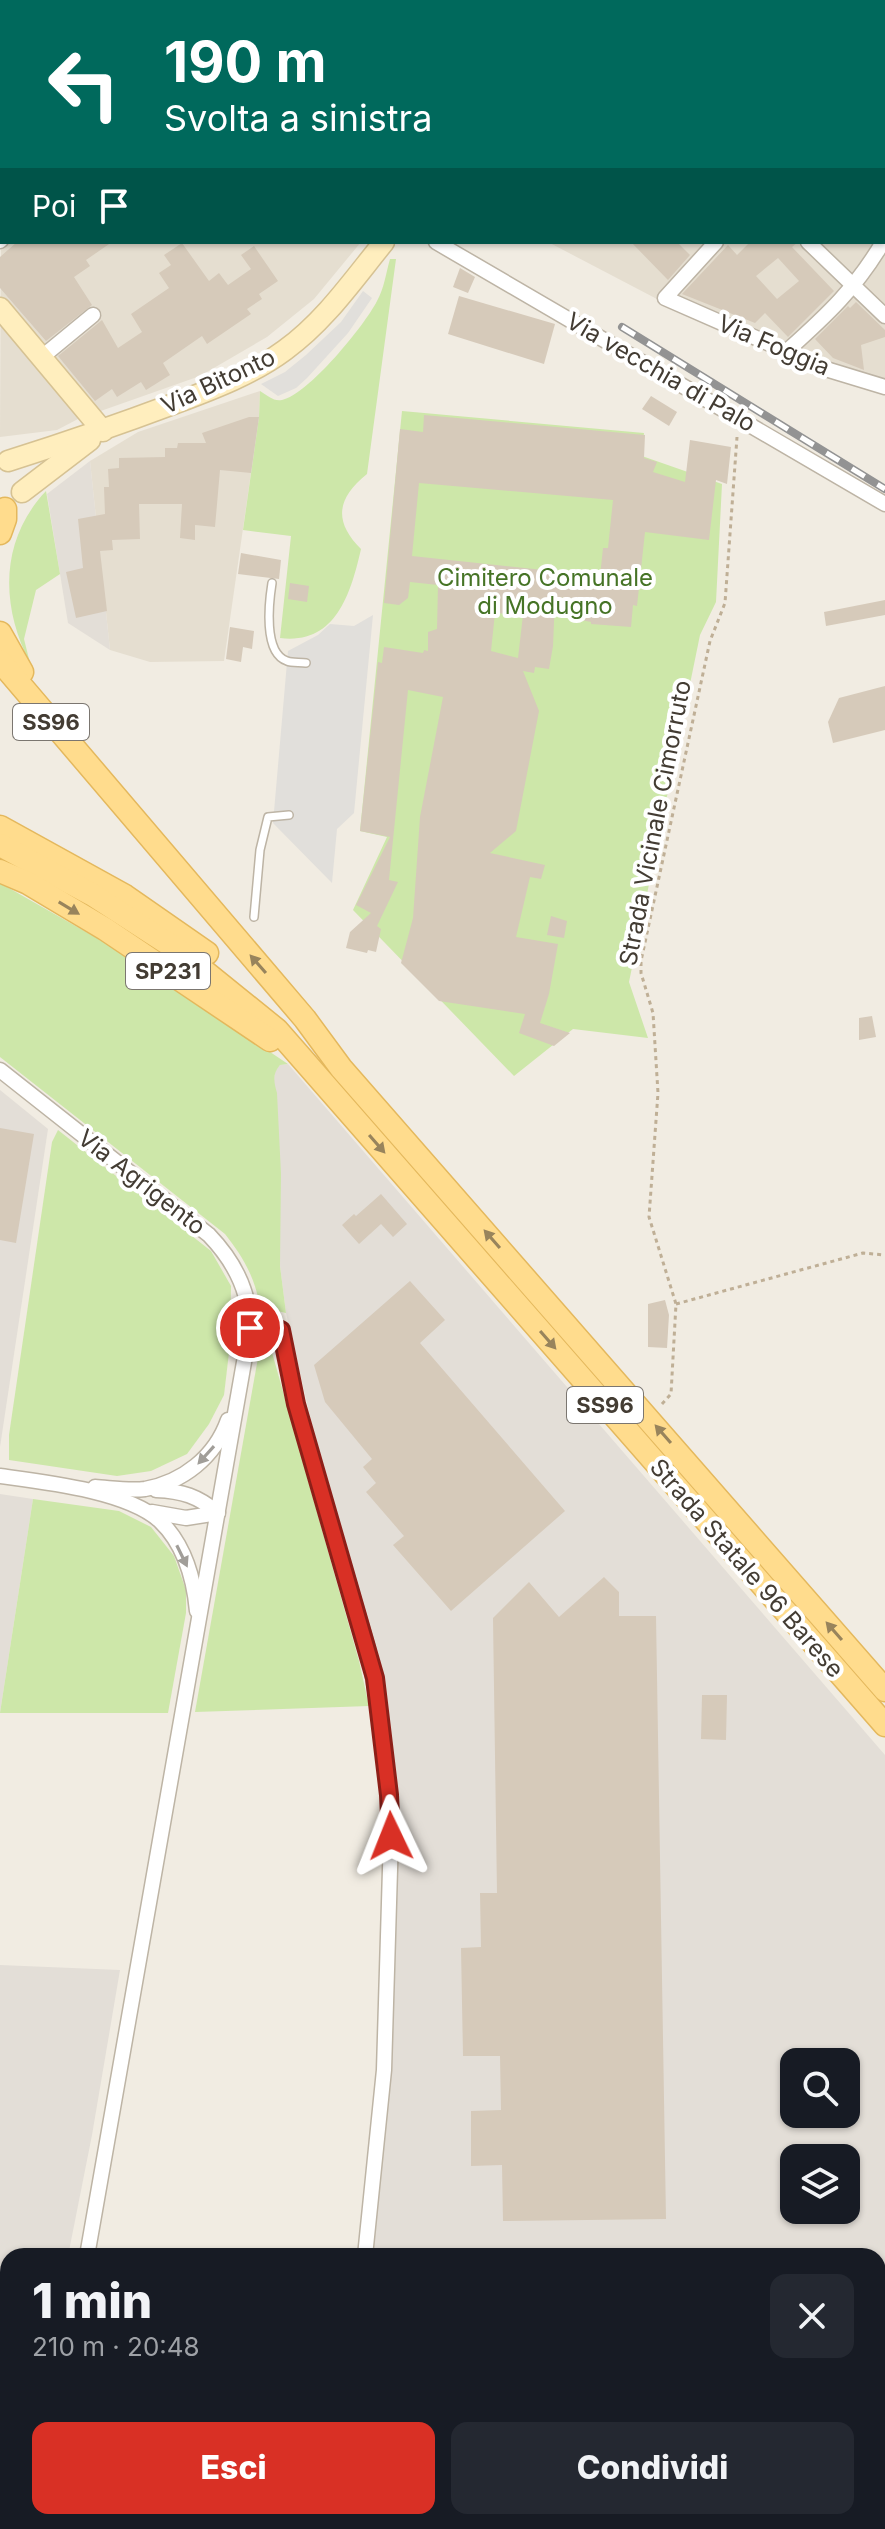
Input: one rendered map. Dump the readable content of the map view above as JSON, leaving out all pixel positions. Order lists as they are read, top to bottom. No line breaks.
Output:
{"streets":{"main road":["SS96","SP231","Strada Statale 96 Barese"],"street":["Via Foggia","Via vecchia di Palo","Via Bitonto","Via Agrigento"],"path":["Strada Vicinale Cimorruto"]},"crossings":[["Via vecchia di Palo","Strada Vicinale Cimorruto"],["SS96","SP231"],["SS96","Strada Statale 96 Barese"],["Strada Vicinale Cimorruto","Strada Statale 96 Barese"],["SP231","Strada Statale 96 Barese"]],"parks":["Cimitero Comunale di Modugno"],"page":{"turn":["190 m","Svolta a sinistra"],"then":"Poi","heading":["1 min","210 m · 20:48"],"buttons":["Esci","Condividi"]}}
